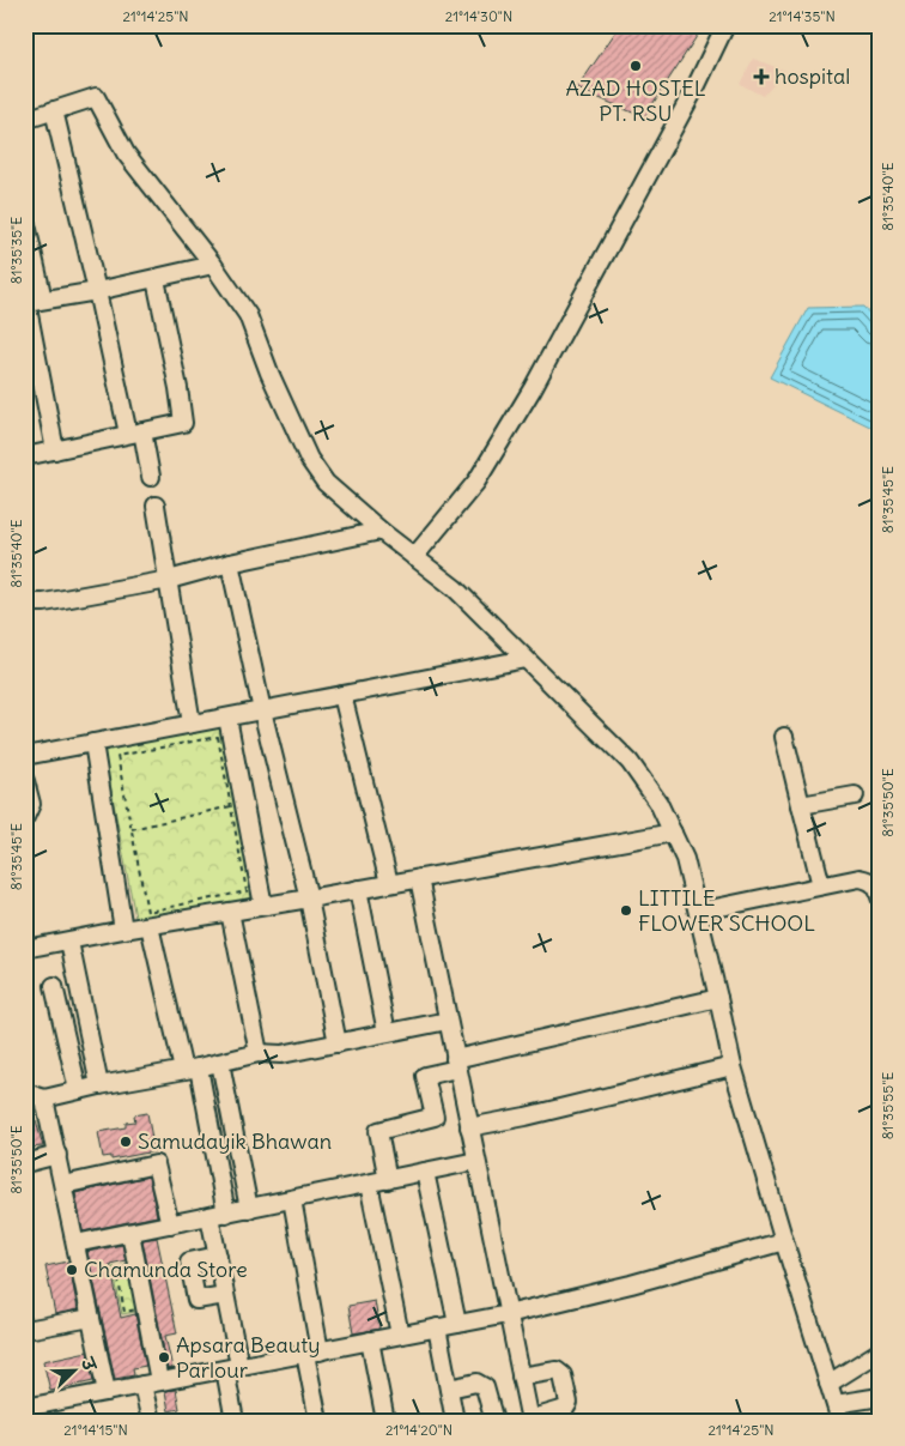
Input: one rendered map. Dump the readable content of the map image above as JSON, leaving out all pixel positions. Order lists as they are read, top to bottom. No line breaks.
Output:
{"places":{"other":["AZAD HOSTEL PT. RSU","LITTILE FLOWER SCHOOL","Samudayik Bhawan","Chamunda Store","Apsara Beauty Parlour"],"health":["hospital"]},"north":"top right","coordinates":["21°14'25\"N","21°14'30\"N","21°14'35\"N","81°35'40\"E","81°35'35\"E","81°35'45\"E","81°35'50\"E","81°35'55\"E","21°14'15\"N","21°14'20\"N"]}
